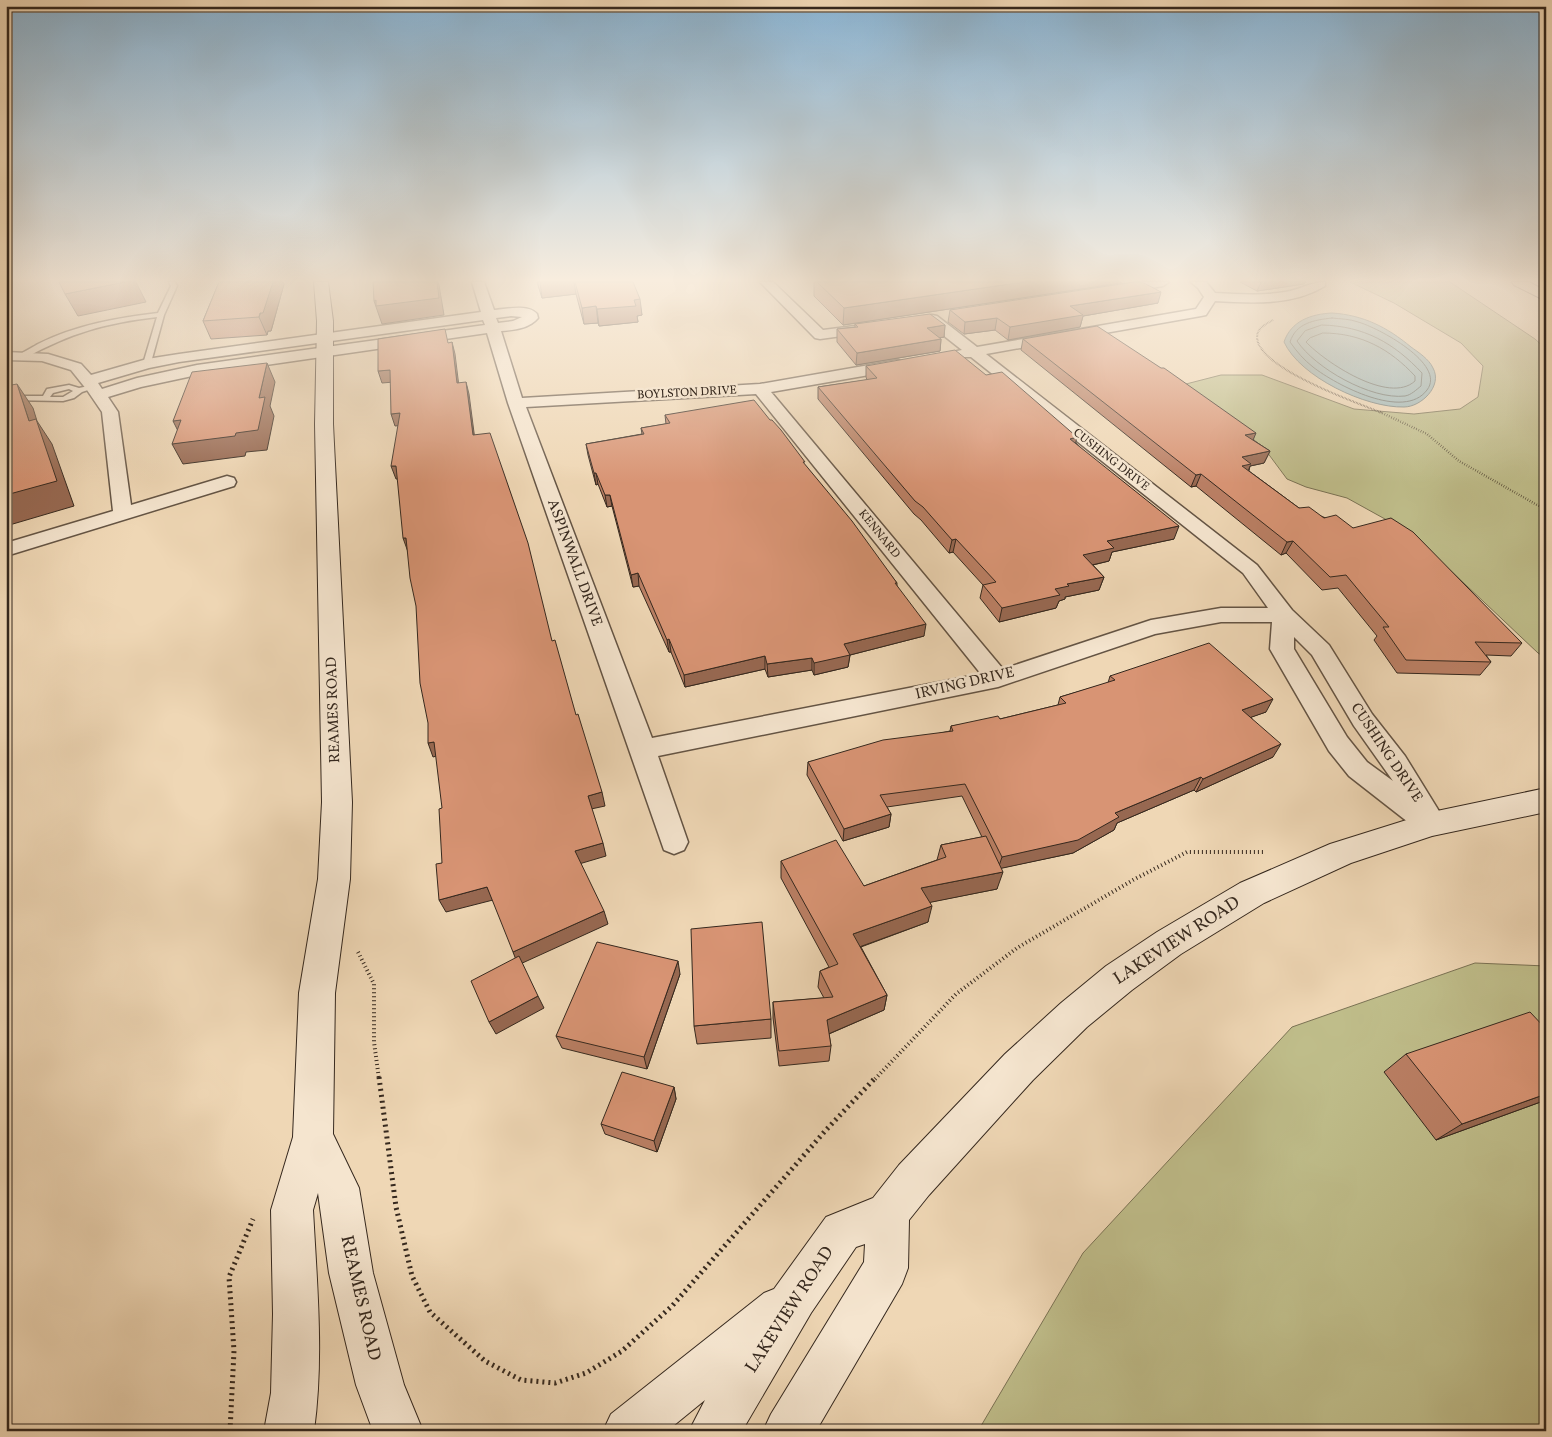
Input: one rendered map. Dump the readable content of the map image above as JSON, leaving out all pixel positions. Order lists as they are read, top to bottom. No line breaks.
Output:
{"streets":{"main road":["REAMES ROAD","LAKEVIEW ROAD"],"street":["BOYLSTON DRIVE","CUSHING DRIVE","KENNARD","ASPINWALL DRIVE","IRVING DRIVE"]},"crossings":[["BOYLSTON DRIVE","KENNARD"],["BOYLSTON DRIVE","ASPINWALL DRIVE"],["CUSHING DRIVE","IRVING DRIVE"],["CUSHING DRIVE","LAKEVIEW ROAD"],["KENNARD","IRVING DRIVE"],["ASPINWALL DRIVE","IRVING DRIVE"]]}
